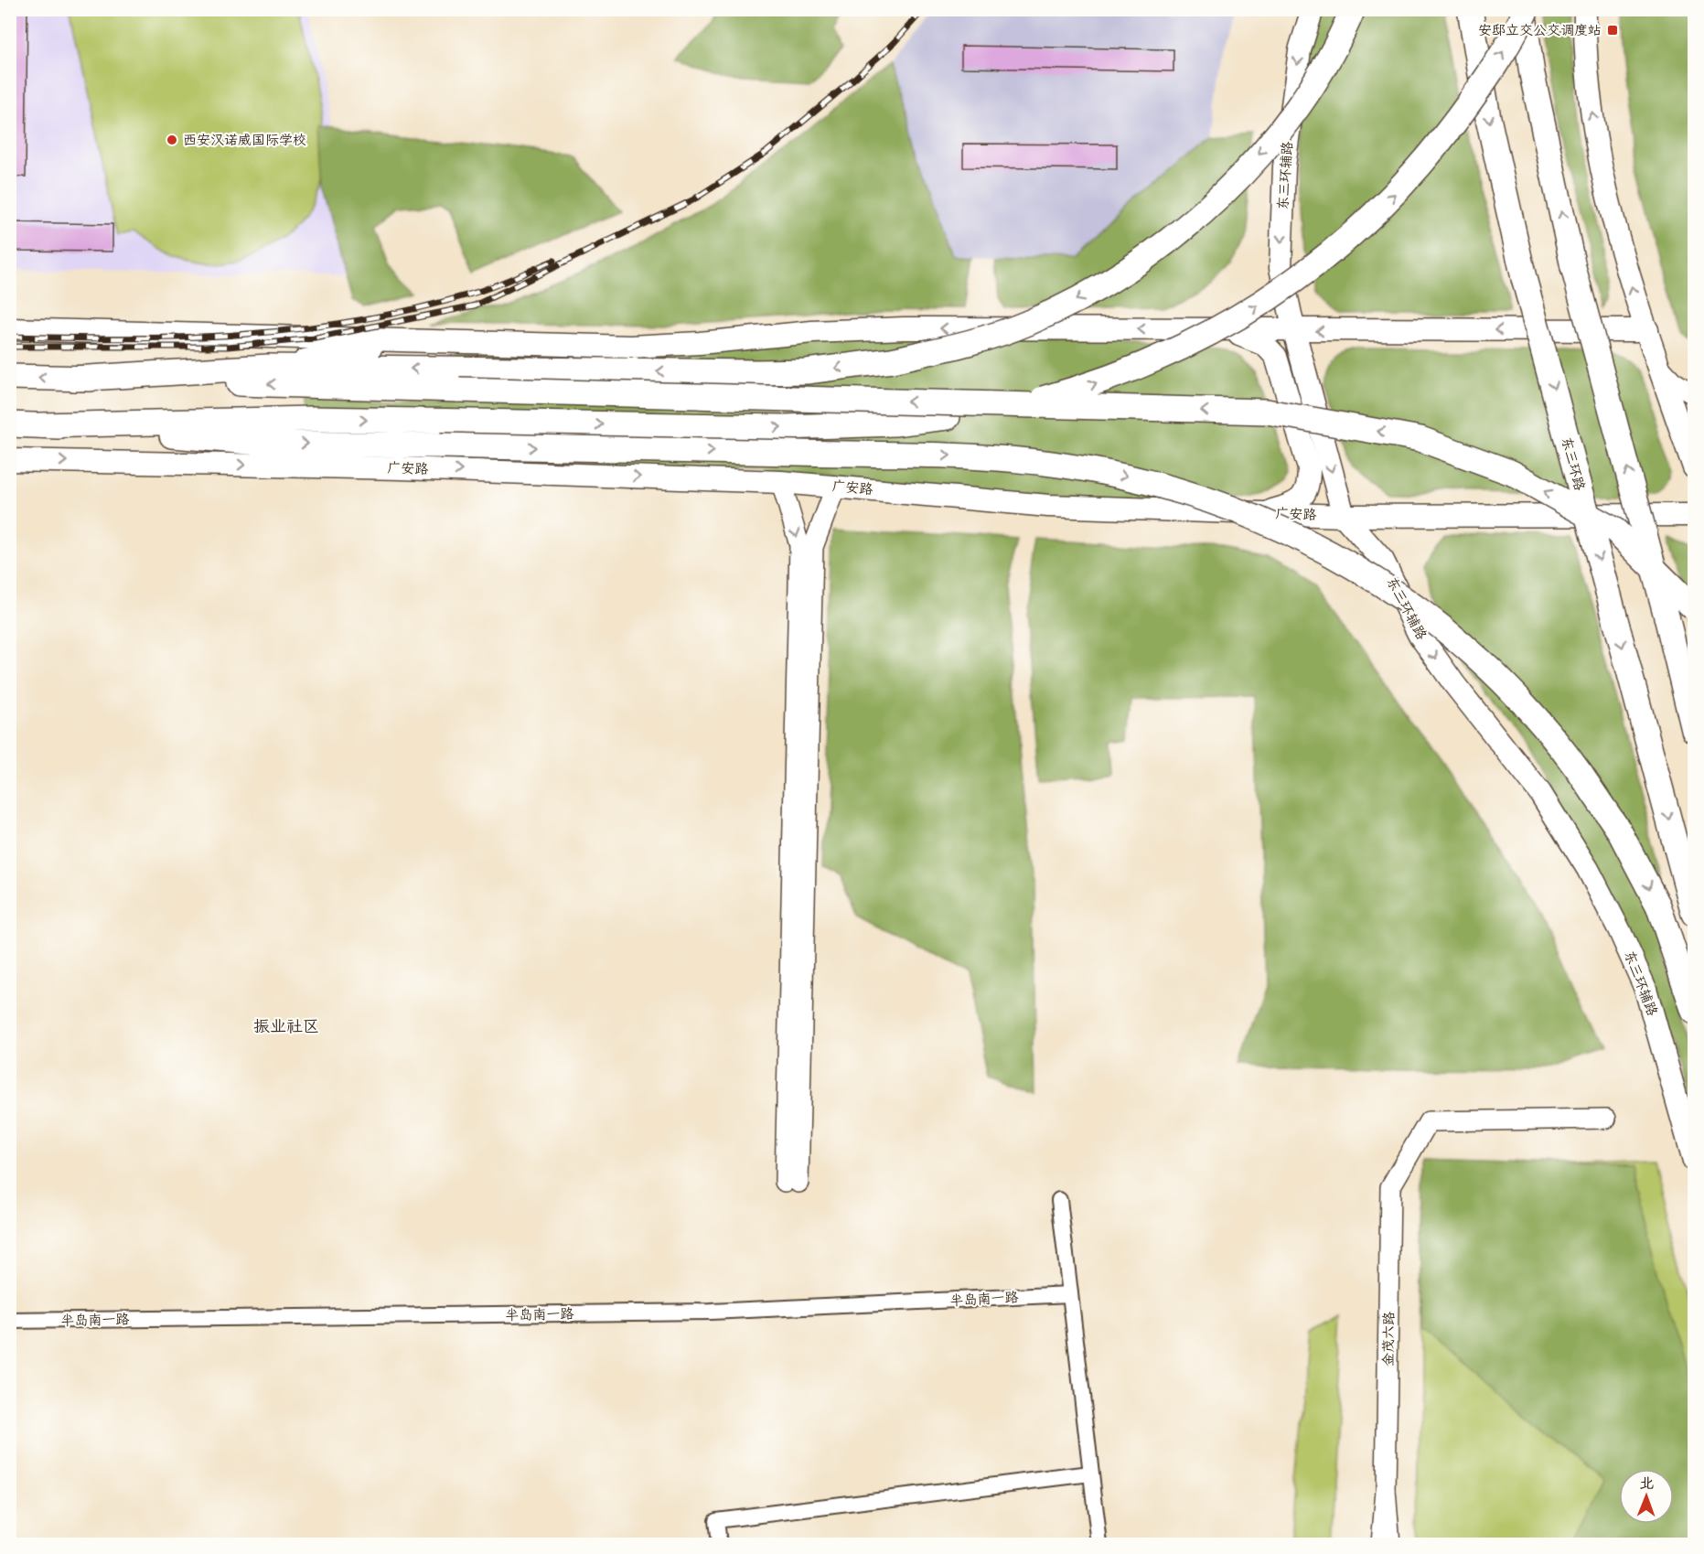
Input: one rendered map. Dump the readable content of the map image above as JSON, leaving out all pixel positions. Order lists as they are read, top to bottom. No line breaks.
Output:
{"streets":{"highway":["东三环路"],"main road":["东三环辅路","广安路"],"street":["半岛南一路","金茂六路"]},"crossings":[["东三环辅路","广安路"]],"one_way":["东三环辅路"],"districts":["振业社区"],"places":{"transit":["安邸立交公交调度站"],"other":["西安汉诺威国际学校"]},"north":"top"}
